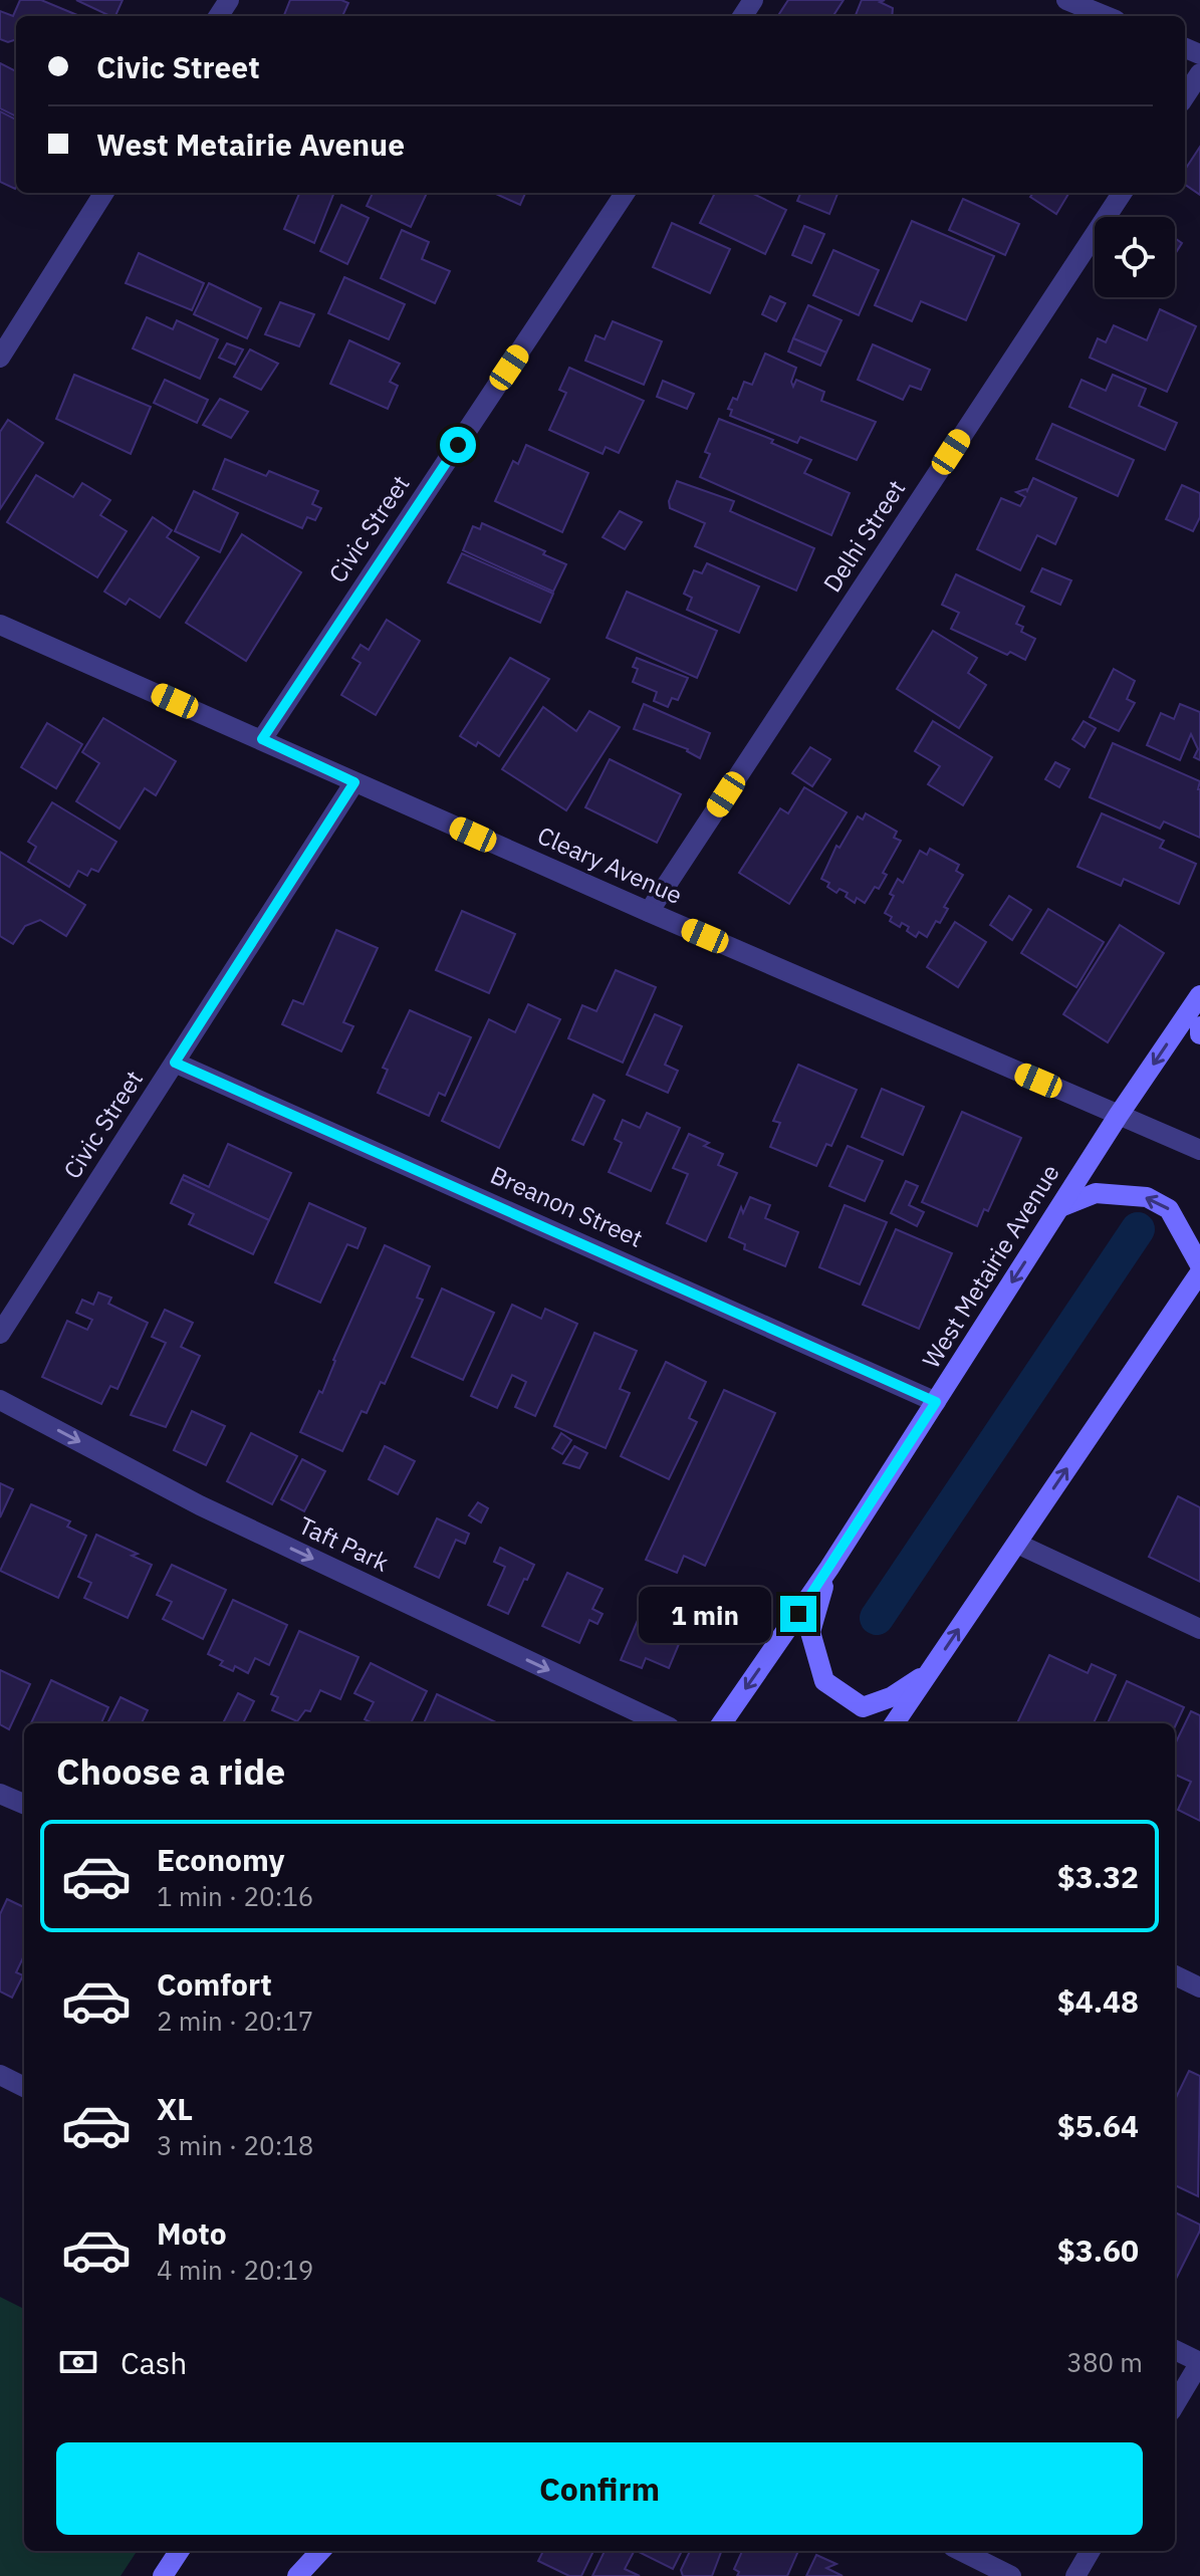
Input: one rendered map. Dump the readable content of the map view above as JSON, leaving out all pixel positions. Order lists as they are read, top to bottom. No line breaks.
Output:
{"streets":{"main road":["West Metairie Avenue"],"street":["Civic Street","Delhi Street","Cleary Avenue","Breanon Street","Taft Park"]},"crossings":[["Civic Street","Cleary Avenue"],["Civic Street","Breanon Street"],["Delhi Street","Cleary Avenue"],["Cleary Avenue","West Metairie Avenue"],["Breanon Street","West Metairie Avenue"]],"one_way":["Taft Park"],"page":{"banner":["Civic Street","West Metairie Avenue"],"bubble":"1 min","heading":"Choose a ride","list":[{"name":"Economy","note":"1 min · 20:16","value":"$3.32"},{"name":"Comfort","note":"2 min · 20:17","value":"$4.48"},{"name":"XL","note":"3 min · 20:18","value":"$5.64"},{"name":"Moto","note":"4 min · 20:19","value":"$3.60"}],"pay":["Cash","380 m"],"buttons":"Confirm"}}
